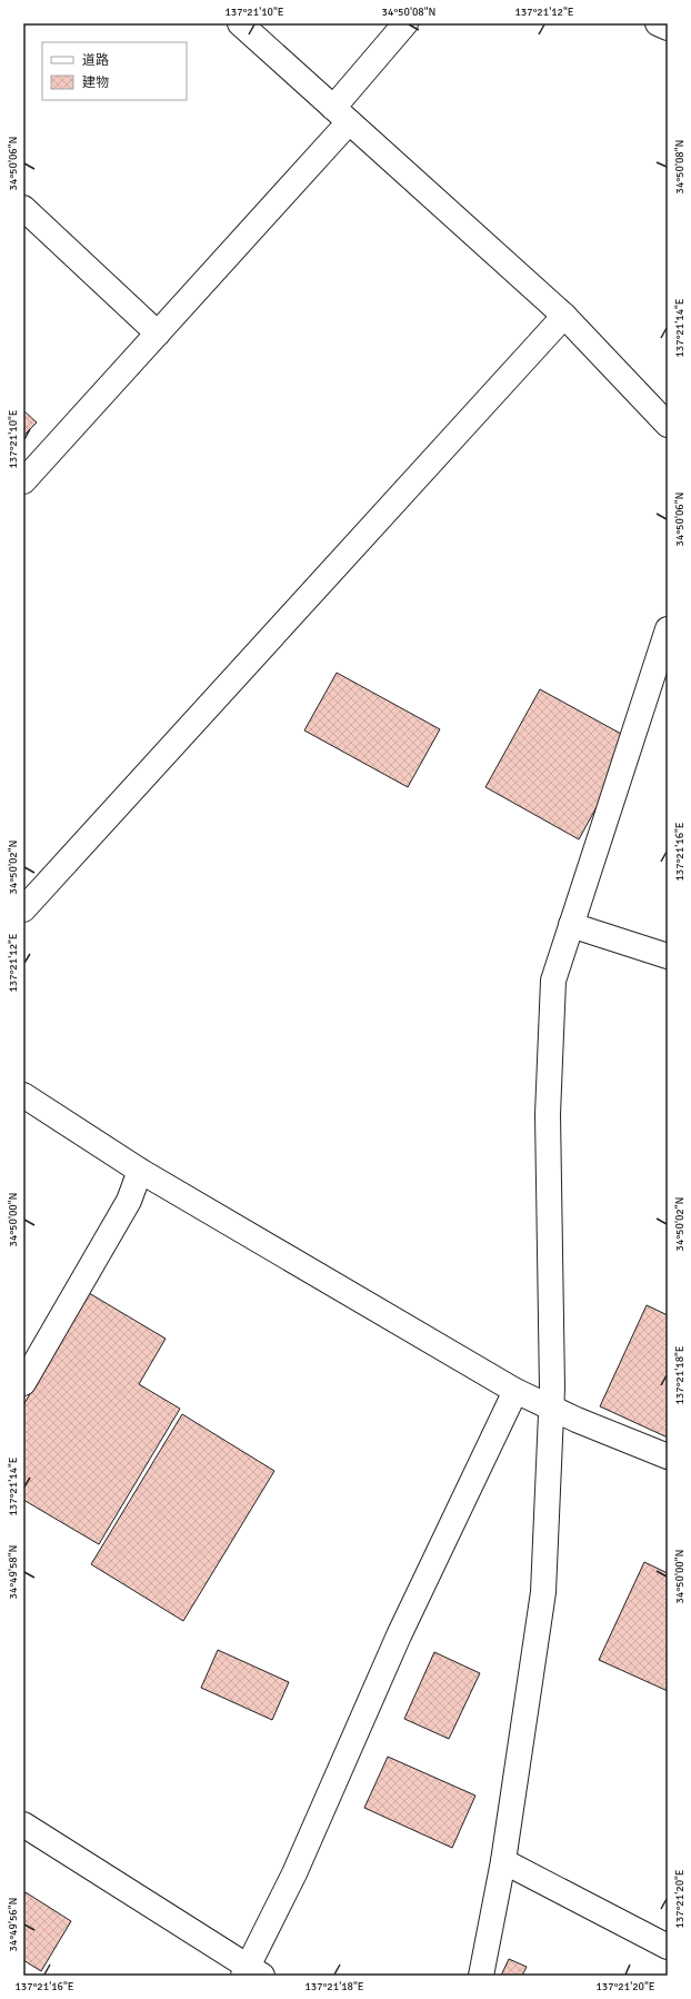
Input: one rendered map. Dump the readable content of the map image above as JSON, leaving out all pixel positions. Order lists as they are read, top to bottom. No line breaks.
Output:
{"legend":["道路","建物"],"coordinates":["137°21'10\"E","34°50'08\"N","137°21'12\"E","34°50'06\"N","137°21'14\"E","137°21'16\"E","34°50'02\"N","34°50'00\"N","137°21'18\"E","34°49'58\"N","137°21'20\"E","34°49'56\"N"]}
